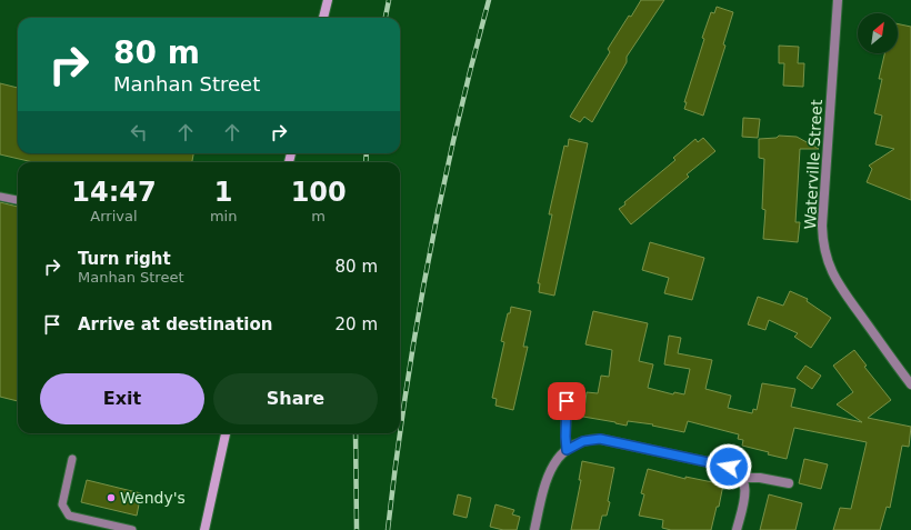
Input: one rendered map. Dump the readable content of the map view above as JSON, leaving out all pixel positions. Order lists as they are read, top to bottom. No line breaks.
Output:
{"streets":{"street":["Waterville Street"]},"places":["Wendy's"],"north":"top right","page":{"turn":["80 m","Manhan Street"],"eta":["14:47","Arrival","1","min","100","m"],"list":[{"name":"Turn right","note":"Manhan Street","value":"80 m"},{"name":"Arrive at destination","value":"20 m"}],"buttons":["Exit","Share"]}}
